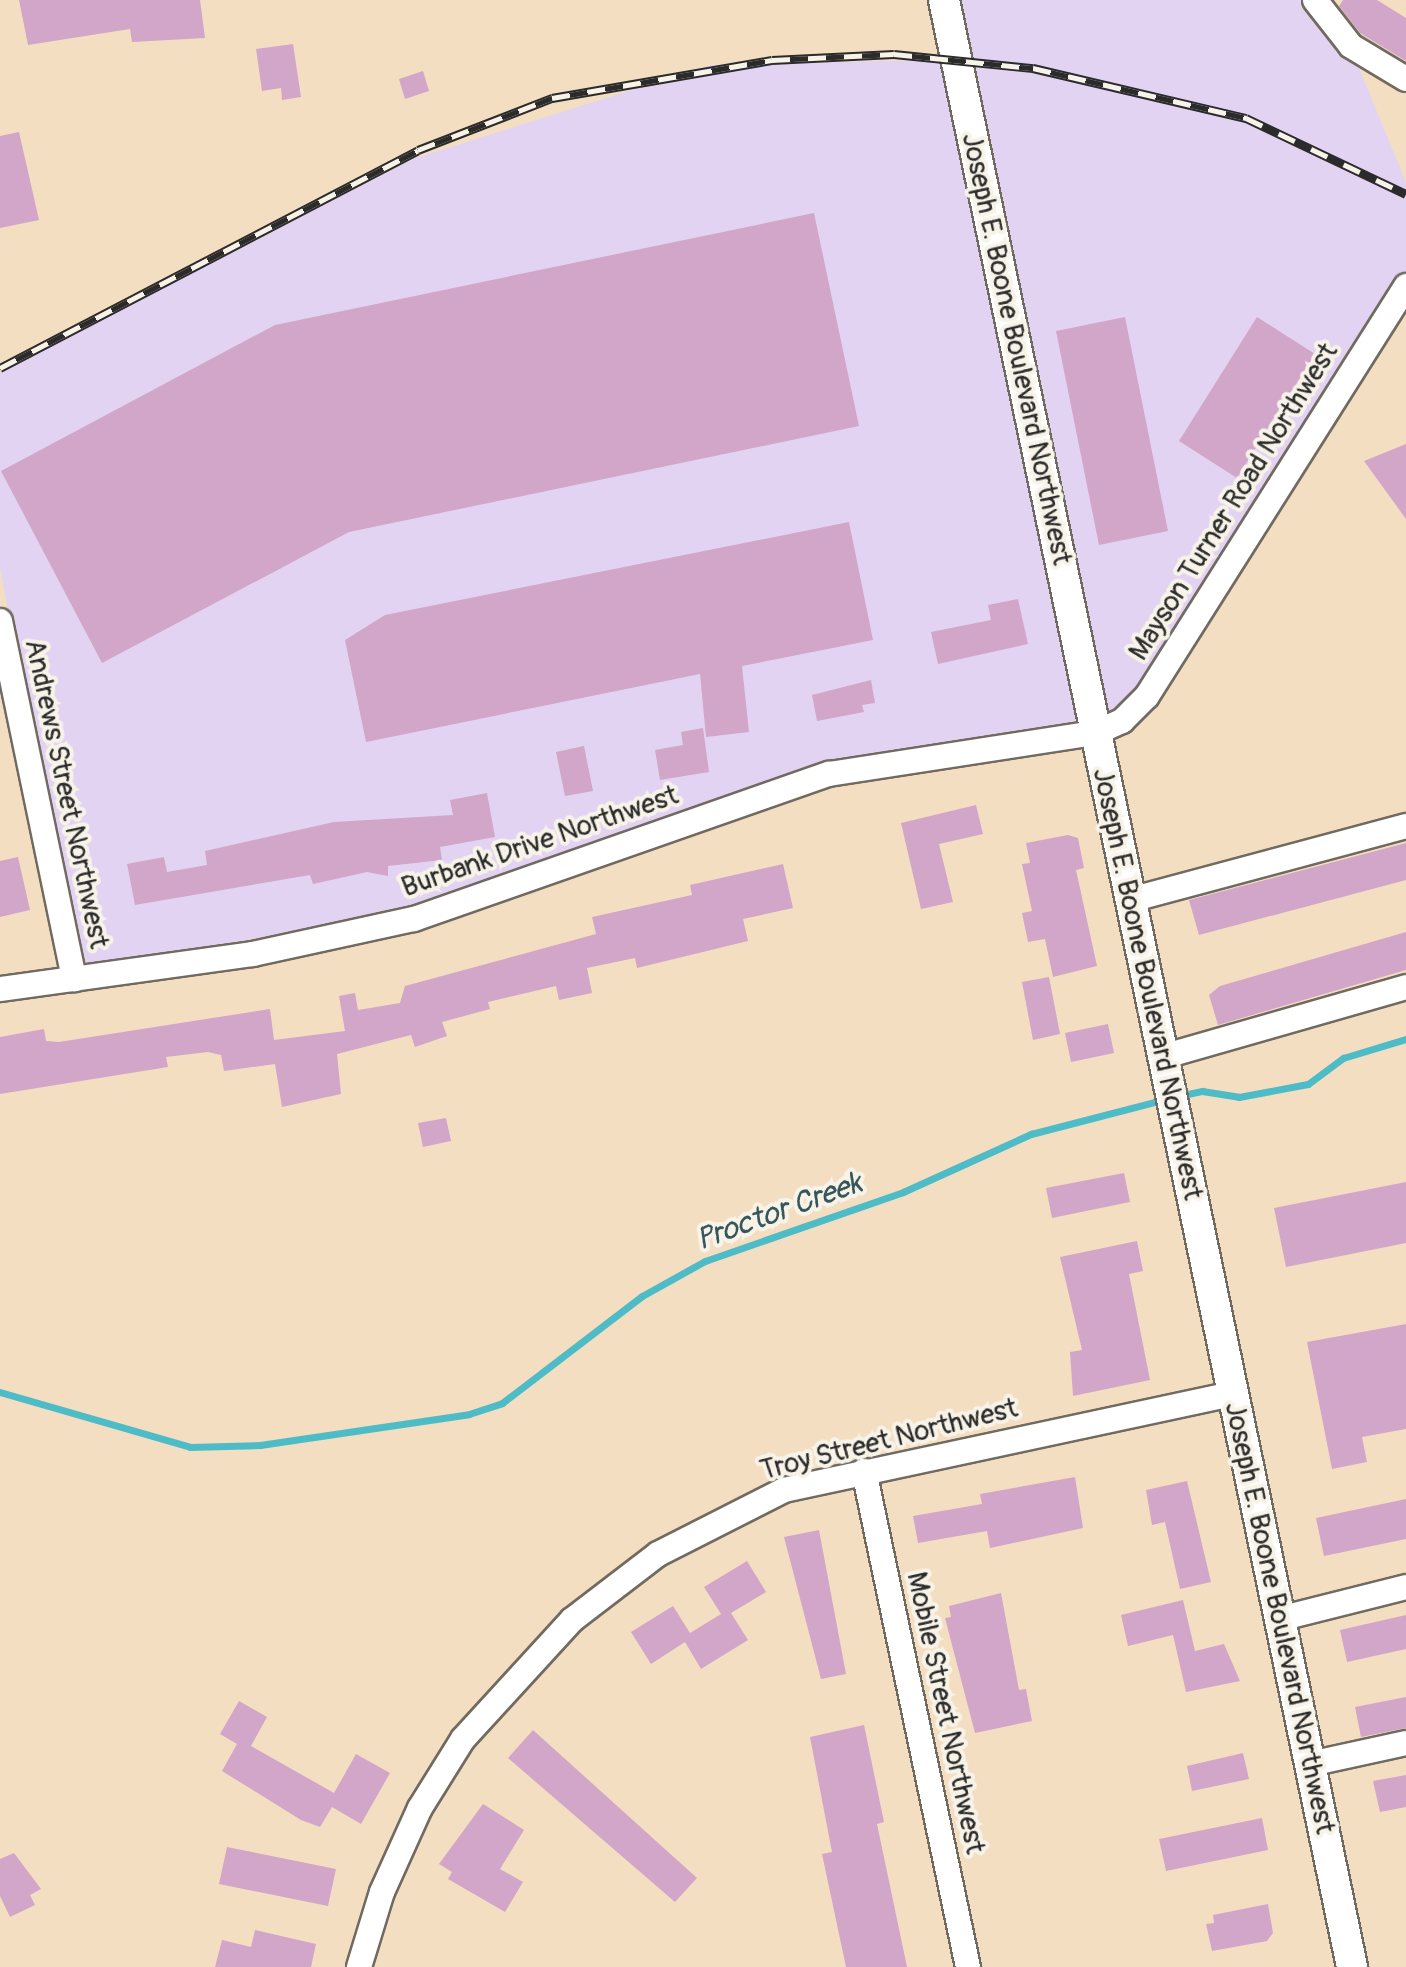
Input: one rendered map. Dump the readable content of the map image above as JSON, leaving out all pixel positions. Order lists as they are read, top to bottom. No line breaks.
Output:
{"streets":{"main road":["Joseph E. Boone Boulevard Northwest"],"street":["Mayson Turner Road Northwest","Andrews Street Northwest","Burbank Drive Northwest","Troy Street Northwest","Mobile Street Northwest"]},"crossings":[["Joseph E. Boone Boulevard Northwest","Mayson Turner Road Northwest"],["Joseph E. Boone Boulevard Northwest","Burbank Drive Northwest"],["Joseph E. Boone Boulevard Northwest","Troy Street Northwest"],["Mayson Turner Road Northwest","Burbank Drive Northwest"],["Andrews Street Northwest","Burbank Drive Northwest"],["Troy Street Northwest","Mobile Street Northwest"]],"water":["Proctor Creek"]}
